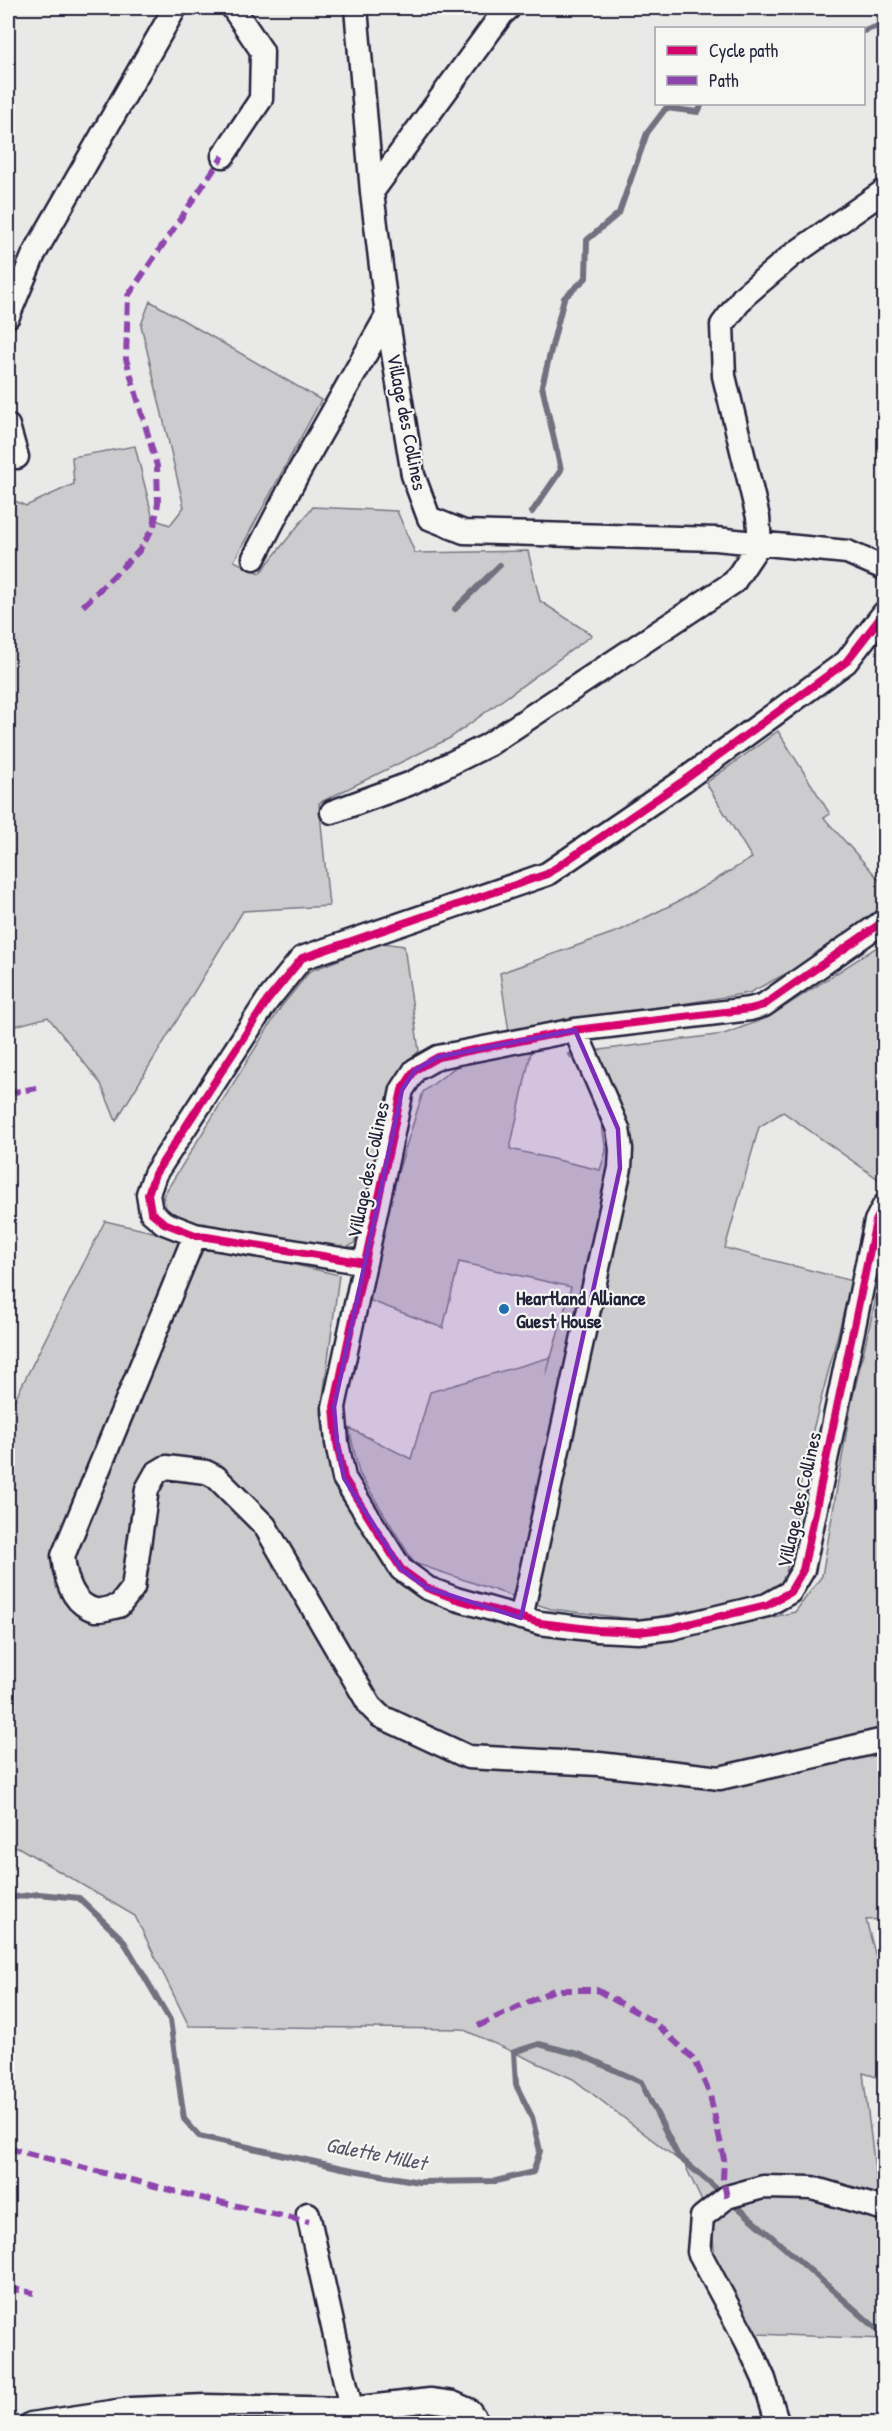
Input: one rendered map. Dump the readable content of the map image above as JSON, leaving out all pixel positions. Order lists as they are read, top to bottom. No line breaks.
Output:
{"streets":{"street":["Village des Collines"]},"water":["Galette Millet"],"places":["Heartland Alliance Guest House"],"legend":["Cycle path","Path"]}
